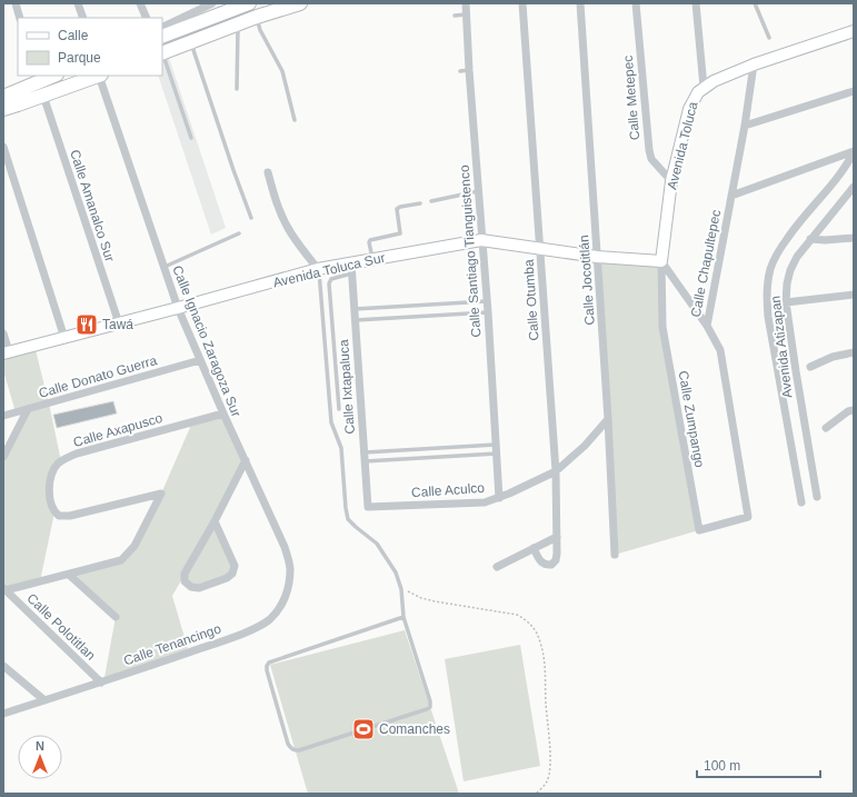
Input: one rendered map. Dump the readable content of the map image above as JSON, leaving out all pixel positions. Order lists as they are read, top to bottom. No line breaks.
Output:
{"streets":{"street":["Calle Metepec","Avenida Toluca","Calle Amanalco Sur","Calle Santiago Tianguistenco","Calle Chapultepec","Avenida Toluca Sur","Calle Jocotitlán","Calle Otumba","Calle Ignacio Zaragoza Sur","Avenida Atizapan","Calle Donato Guerra","Calle Ixtapaluca","Calle Zumpango","Calle Axapusco","Calle Aculco","Calle Polotitlan","Calle Tenancingo"]},"crossings":[["Calle Metepec","Avenida Toluca"],["Avenida Toluca","Calle Chapultepec"],["Avenida Toluca","Avenida Toluca Sur"],["Avenida Toluca","Calle Zumpango"],["Calle Amanalco Sur","Avenida Toluca Sur"],["Calle Santiago Tianguistenco","Avenida Toluca Sur"],["Calle Santiago Tianguistenco","Calle Aculco"],["Calle Chapultepec","Calle Zumpango"],["Avenida Toluca Sur","Calle Jocotitlán"],["Avenida Toluca Sur","Calle Otumba"],["Avenida Toluca Sur","Calle Ignacio Zaragoza Sur"],["Avenida Toluca Sur","Calle Ixtapaluca"],["Avenida Toluca Sur","Calle Zumpango"],["Calle Jocotitlán","Calle Aculco"],["Calle Otumba","Calle Aculco"],["Calle Ignacio Zaragoza Sur","Calle Donato Guerra"],["Calle Ignacio Zaragoza Sur","Calle Axapusco"],["Calle Ignacio Zaragoza Sur","Calle Tenancingo"],["Calle Ixtapaluca","Calle Aculco"],["Calle Axapusco","Calle Polotitlan"],["Calle Polotitlan","Calle Tenancingo"]],"places":{"restaurant":["Tawá"],"sports":["Comanches"]},"legend":["Calle","Parque"],"scale_bar":"100 m","north":"top"}
